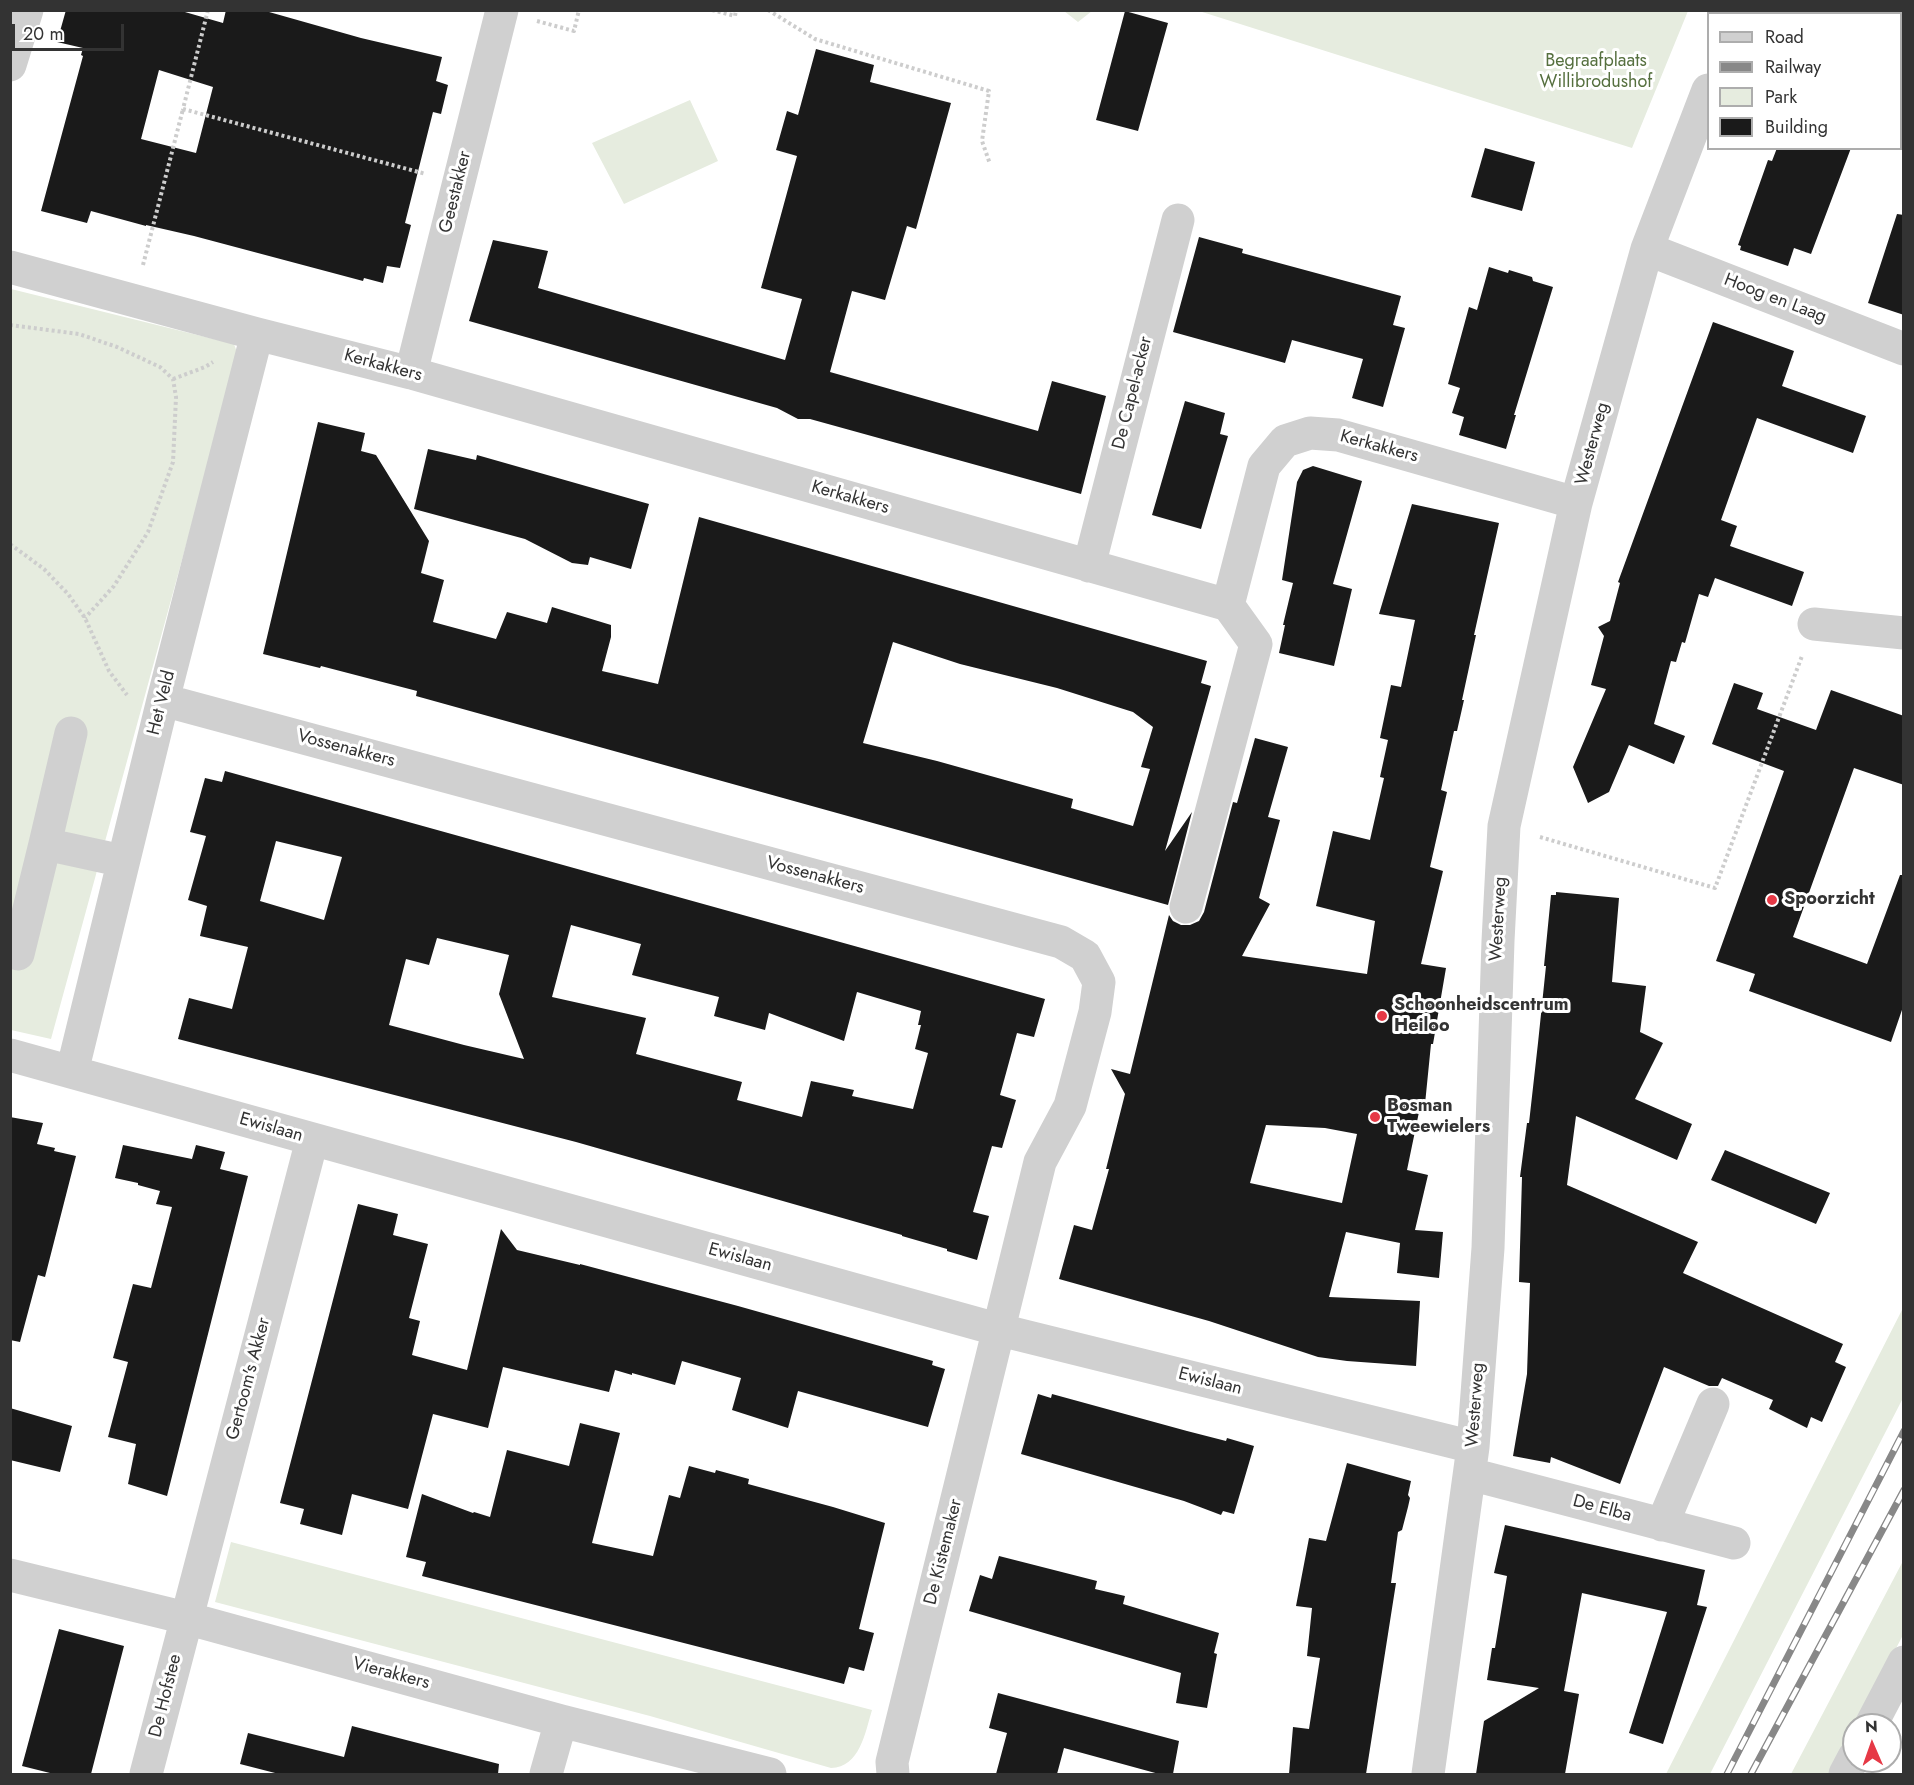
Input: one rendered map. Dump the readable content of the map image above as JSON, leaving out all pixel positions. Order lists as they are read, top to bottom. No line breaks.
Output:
{"streets":{"street":["Geestakker","Hoog en Laag","Kerkakkers","De Capel-acker","Westerweg","Het Veld","Vossenakkers","Ewislaan","Gertoom's Akker","De Elba","De Kistemaker","Vierakkers","De Hofstee"]},"crossings":[["Geestakker","Kerkakkers"],["Hoog en Laag","Westerweg"],["Kerkakkers","De Capel-acker"],["Kerkakkers","Westerweg"],["Kerkakkers","Het Veld"],["Westerweg","Ewislaan"],["Westerweg","De Elba"],["Het Veld","Vossenakkers"],["Het Veld","Ewislaan"],["Vossenakkers","Ewislaan"],["Vossenakkers","De Kistemaker"],["Ewislaan","Gertoom's Akker"],["Ewislaan","De Elba"],["Ewislaan","De Kistemaker"],["Gertoom's Akker","Vierakkers"],["Gertoom's Akker","De Hofstee"],["Vierakkers","De Hofstee"]],"parks":["Begraafplaats Willibrodushof"],"places":["Spoorzicht","Schoonheidscentrum Heiloo","Bosman Tweewielers"],"legend":["Road","Railway","Park","Building"],"scale_bar":"20 m","north":"top"}
